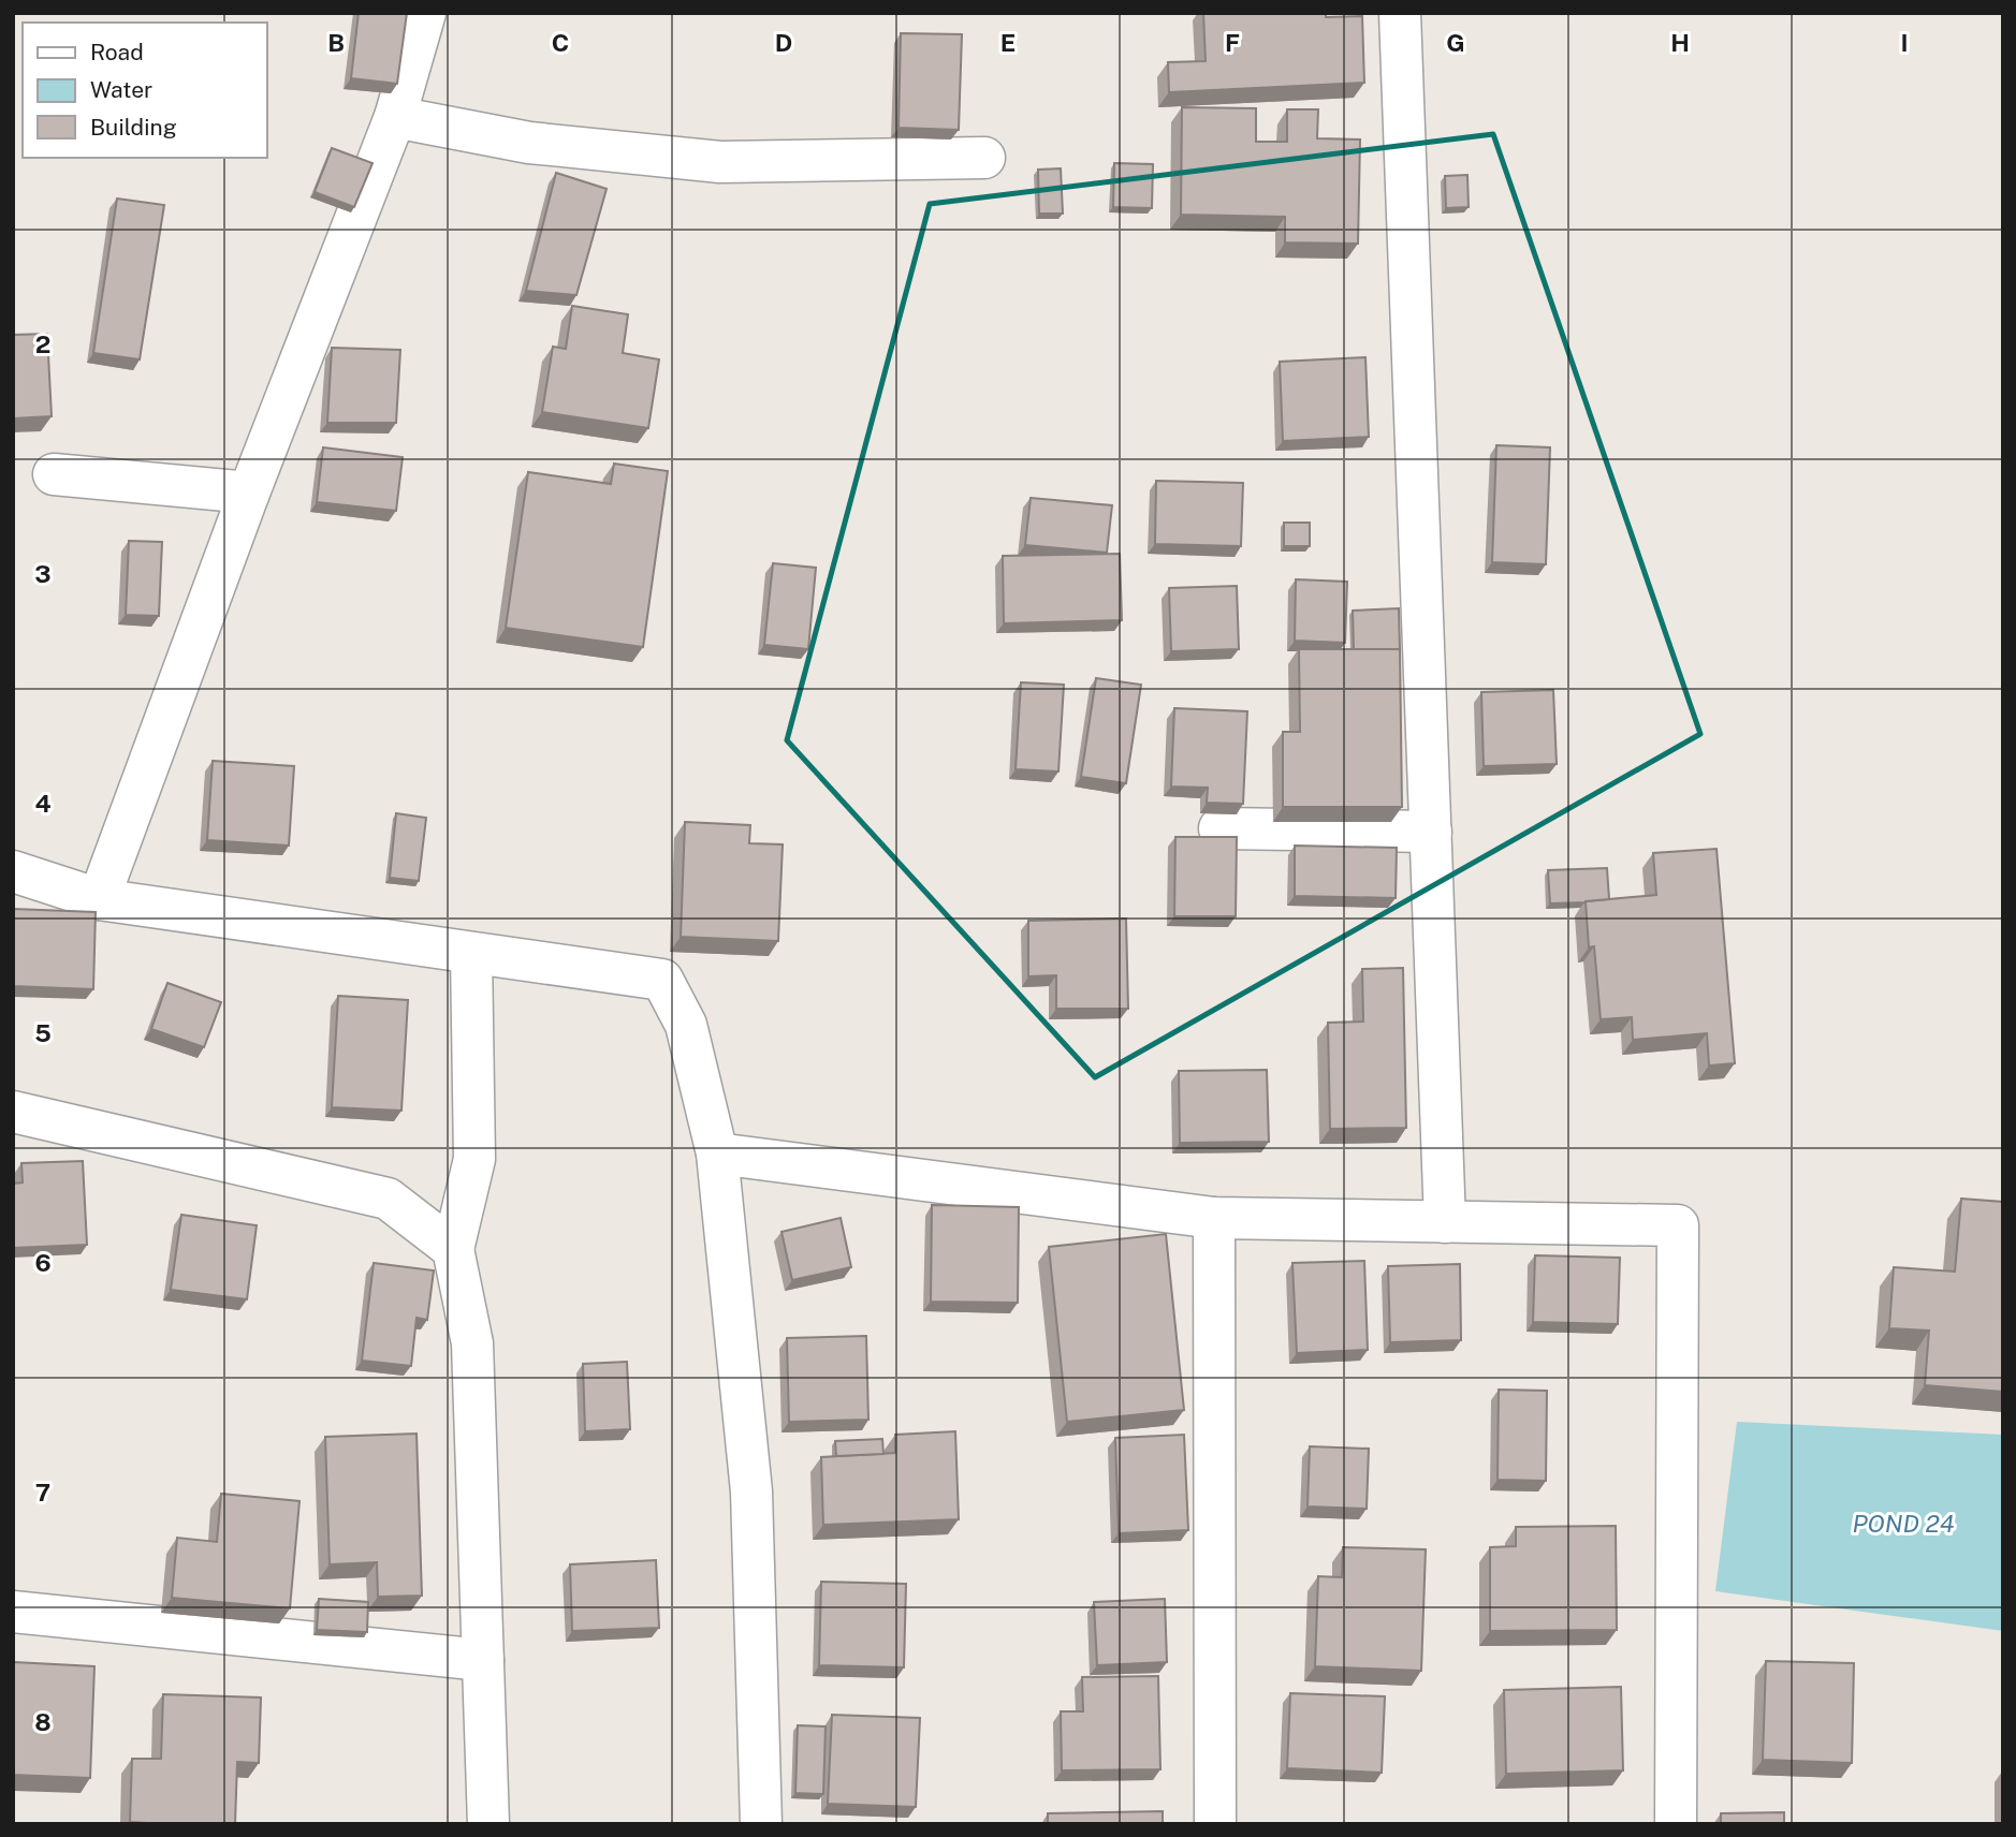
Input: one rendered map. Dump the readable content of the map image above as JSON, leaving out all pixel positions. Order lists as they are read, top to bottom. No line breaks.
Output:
{"water":["POND 24"],"legend":["Road","Water","Building"],"grid":{"columns":["B","C","D","E","F","G","H","I"],"rows":["2","3","4","5","6","7","8"]}}
